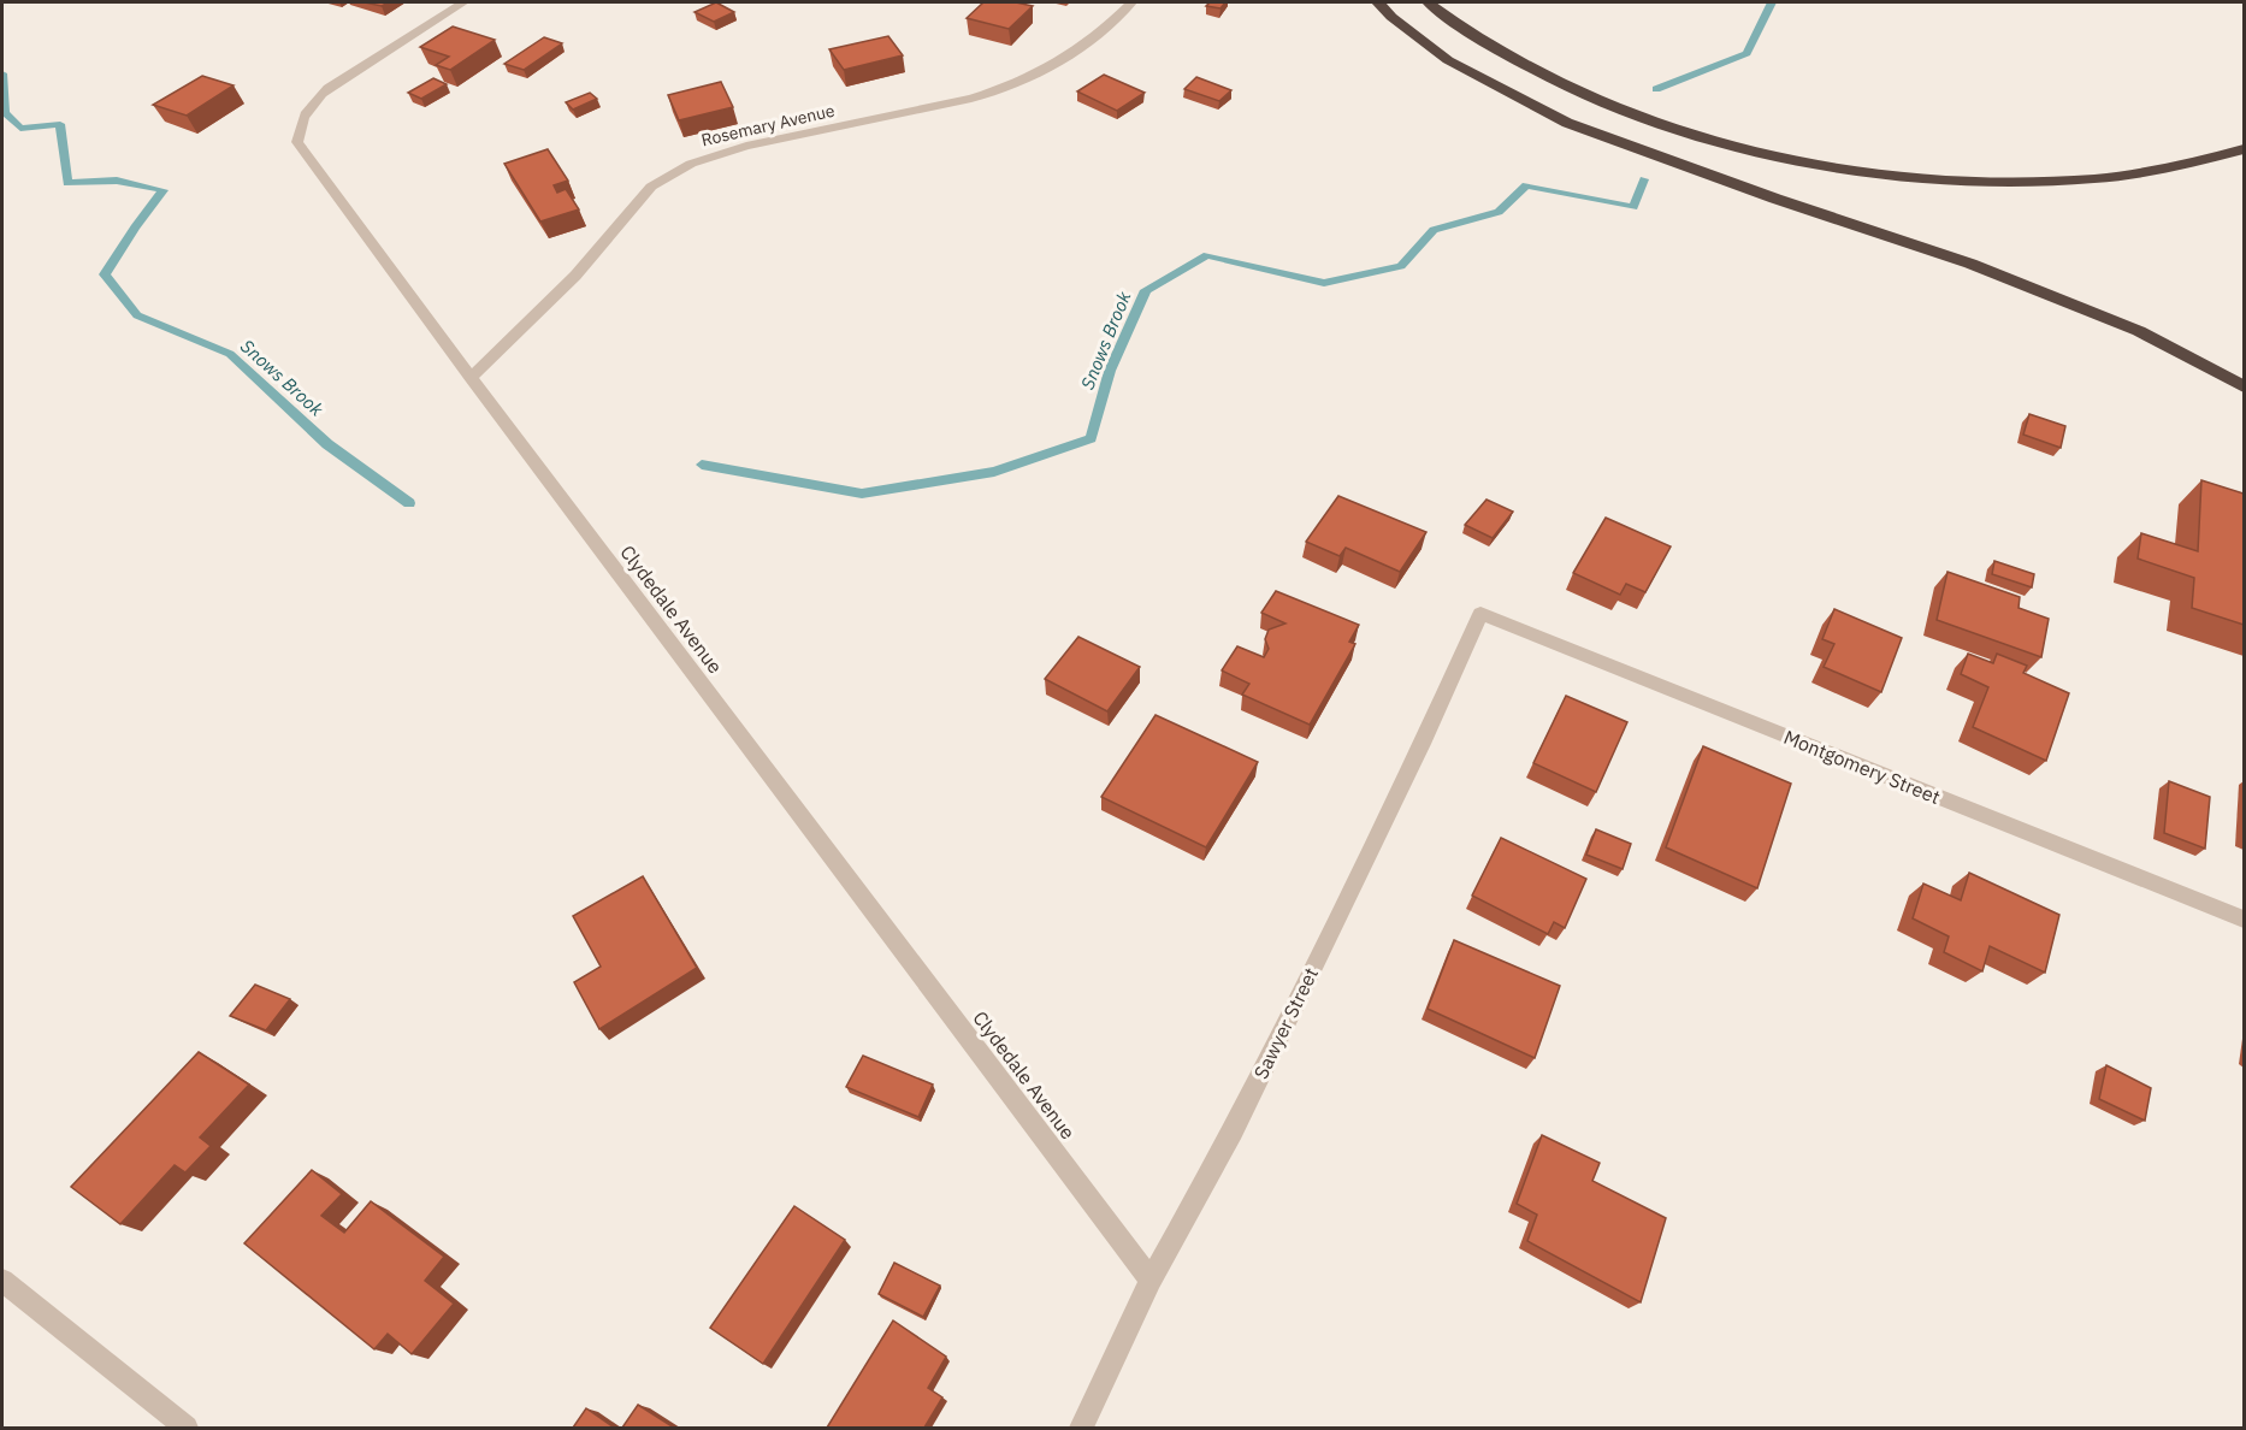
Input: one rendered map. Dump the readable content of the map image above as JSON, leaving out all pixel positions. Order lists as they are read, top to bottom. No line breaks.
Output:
{"streets":{"street":["Rosemary Avenue","Clydedale Avenue","Montgomery Street","Sawyer Street"]},"crossings":[["Rosemary Avenue","Clydedale Avenue"],["Clydedale Avenue","Sawyer Street"],["Montgomery Street","Sawyer Street"]],"water":["Snows Brook"]}
